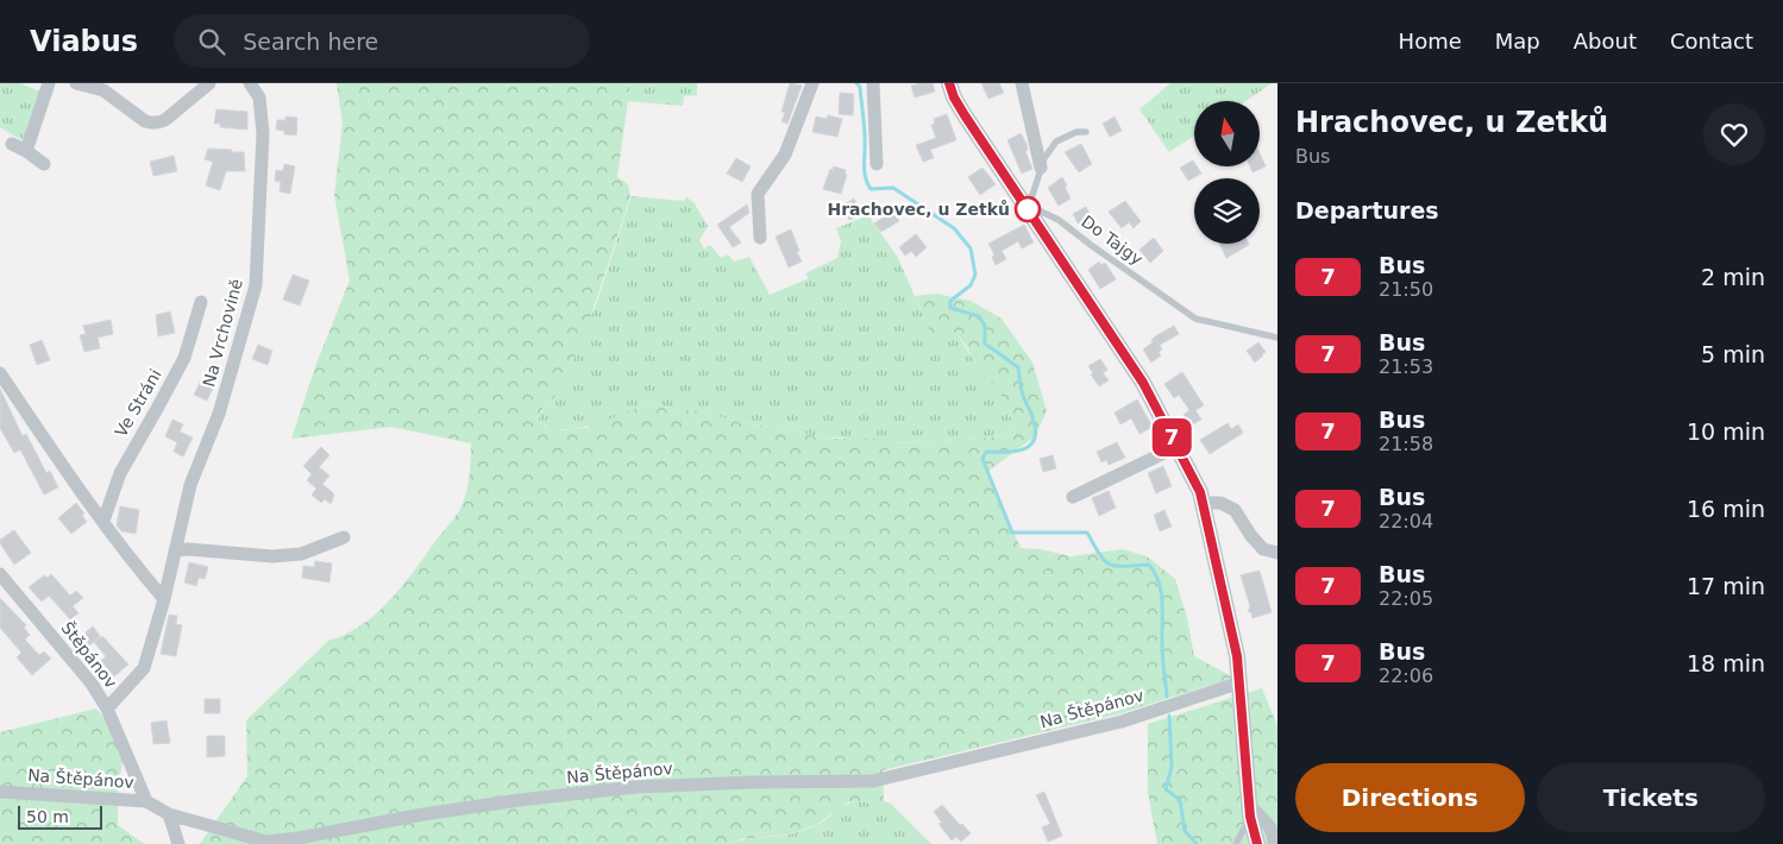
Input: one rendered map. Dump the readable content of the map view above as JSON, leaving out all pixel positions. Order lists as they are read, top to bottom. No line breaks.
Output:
{"streets":{"street":["Na Vrchovině","Ve Stráni","Štěpánov","Na Štěpánov"],"lane":["Do Tajgy"]},"crossings":[["Na Vrchovině","Štěpánov"],["Štěpánov","Na Štěpánov"]],"places":["Hrachovec, u Zetků"],"lines":["bus line 7"],"scale_bar":"50 m","north":"top","page":{"header":"Viabus","search":"Search here","nav":["Home","Map","About","Contact"],"on_map":"7","heading":[["Hrachovec, u Zetků","Bus"],"Departures"],"list":[{"mark":"7","name":"Bus","note":"21:50","value":"2 min"},{"mark":"7","name":"Bus","note":"21:53","value":"5 min"},{"mark":"7","name":"Bus","note":"21:58","value":"10 min"},{"mark":"7","name":"Bus","note":"22:04","value":"16 min"},{"mark":"7","name":"Bus","note":"22:05","value":"17 min"},{"mark":"7","name":"Bus","note":"22:06","value":"18 min"}],"buttons":["Directions","Tickets"],"scale":"50 m"}}
